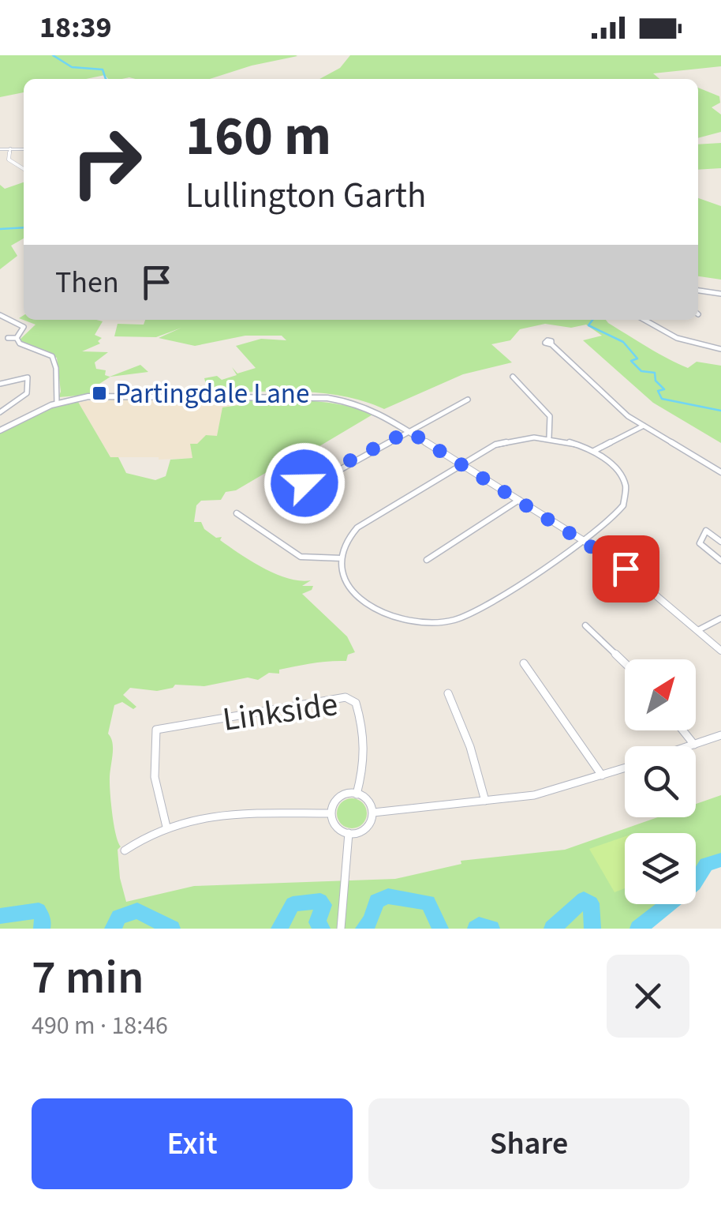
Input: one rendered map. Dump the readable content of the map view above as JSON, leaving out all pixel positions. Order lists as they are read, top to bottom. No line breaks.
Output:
{"streets":{"street":["Linkside"]},"places":{"transit":["Partingdale Lane"]},"north":"top right","page":{"status":"18:39","turn":["160 m","Lullington Garth"],"then":"Then","heading":["7 min","490 m · 18:46"],"buttons":["Exit","Share"]}}
